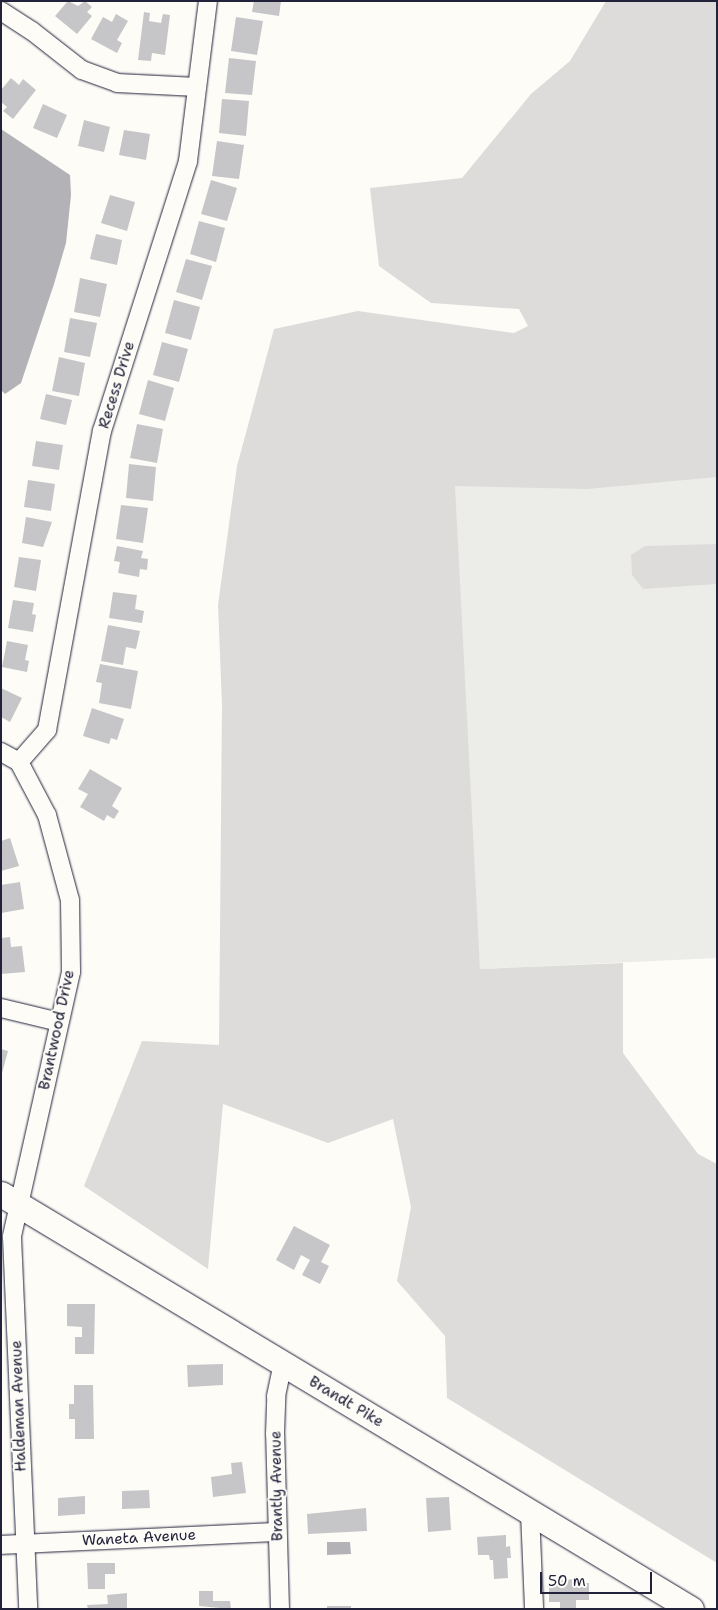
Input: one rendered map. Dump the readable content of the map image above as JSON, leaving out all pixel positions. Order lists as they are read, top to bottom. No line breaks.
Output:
{"streets":{"main road":["Brandt Pike"],"street":["Recess Drive","Brantwood Drive","Haldeman Avenue","Brantly Avenue","Waneta Avenue"]},"crossings":[["Recess Drive","Brantwood Drive"],["Brantwood Drive","Brandt Pike"],["Brantwood Drive","Haldeman Avenue"],["Brandt Pike","Haldeman Avenue"],["Brandt Pike","Brantly Avenue"],["Haldeman Avenue","Waneta Avenue"],["Brantly Avenue","Waneta Avenue"]],"scale_bar":"50 m"}
